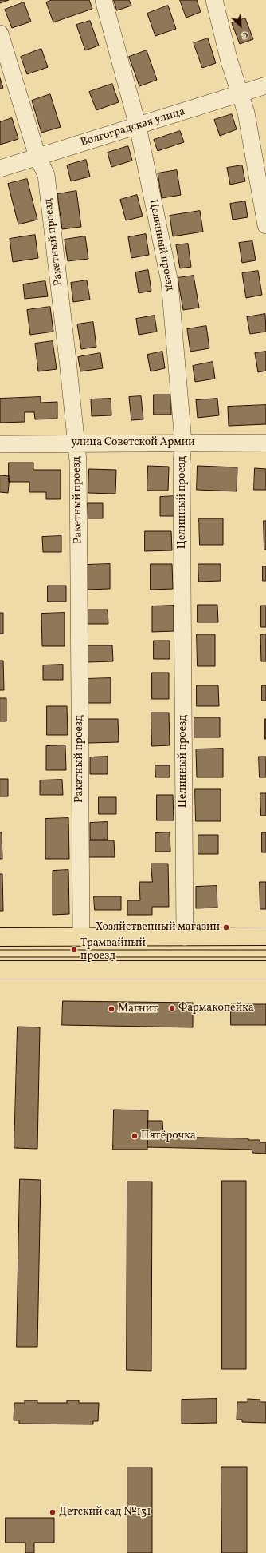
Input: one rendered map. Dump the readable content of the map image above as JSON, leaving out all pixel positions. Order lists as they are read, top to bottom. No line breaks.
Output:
{"streets":{"street":["Волгоградская улица","Ракетный проезд","Целинный проезд","улица Советской Армии"]},"crossings":[["Волгоградская улица","Ракетный проезд"],["Волгоградская улица","Целинный проезд"],["Ракетный проезд","улица Советской Армии"],["Целинный проезд","улица Советской Армии"]],"places":["Хозяйственный магазин","Трамвайный проезд","Фармакопейка","Магнит","Пятёрочка","Детский сад №131"],"north":"bottom right"}
